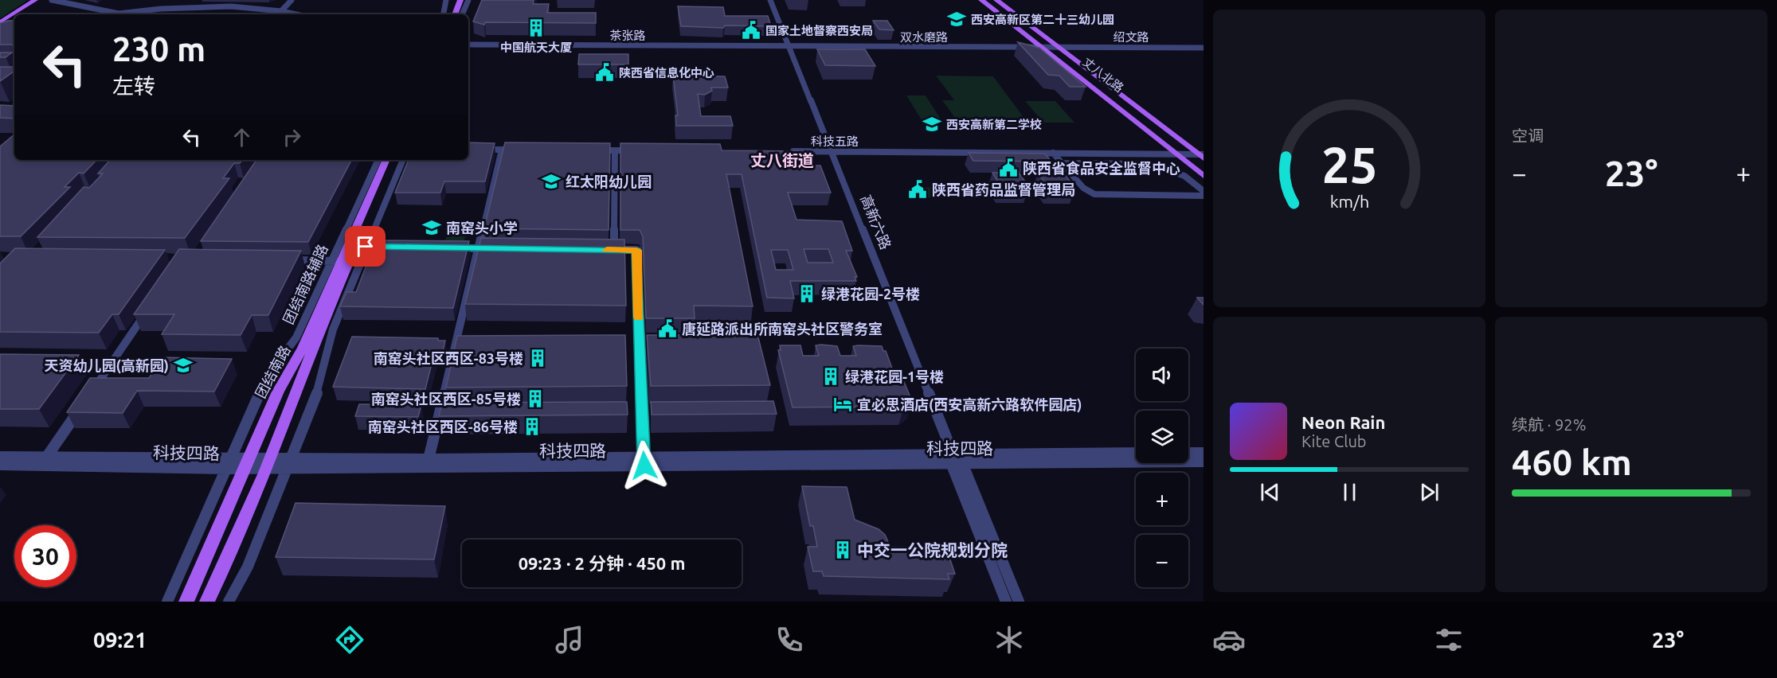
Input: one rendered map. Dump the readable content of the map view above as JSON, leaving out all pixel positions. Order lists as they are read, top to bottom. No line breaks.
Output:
{"streets":{"main road":["丈八北路","团结南路"],"street":["茶张路","双水磨路","绍文路","科技五路","高新六路","团结南路辅路","科技四路"]},"crossings":[["茶张路","双水磨路"],["茶张路","高新六路"],["双水磨路","绍文路"],["双水磨路","丈八北路"],["双水磨路","高新六路"],["绍文路","丈八北路"],["丈八北路","科技五路"],["科技五路","高新六路"],["高新六路","科技四路"],["团结南路辅路","团结南路"],["团结南路辅路","科技四路"],["团结南路","科技四路"]],"districts":["丈八街道"],"places":{"school or university":["西安高新区第二十三幼儿园","西安高新第二学校","红太阳幼儿园","南窑头小学","天资幼儿园(高新园)"],"building":["中国航天大厦","绿港花园-2号楼","南窑头社区西区-83号楼","绿港花园-1号楼","南窑头社区西区-85号楼","南窑头社区西区-86号楼","中交一公院规划分院"],"public building":["国家土地督察西安局","陕西省信息化中心","陕西省食品安全监督中心","陕西省药品监督管理局","唐延路派出所南窑头社区警务室"],"hotel":["宜必思酒店(西安高新六路软件园店)"]},"page":{"tile":["空调",["续航 · 92%","460 km"]],"turn":["230 m","左转"],"heat":["−","23°","+"],"map_buttons":["+","−"],"song":["Neon Rain","Kite Club"],"limit":"30","trip":"09:23 · 2 分钟 · 450 m","tabs":["09:21","23°"],"gauge":["25","km/h"]}}
